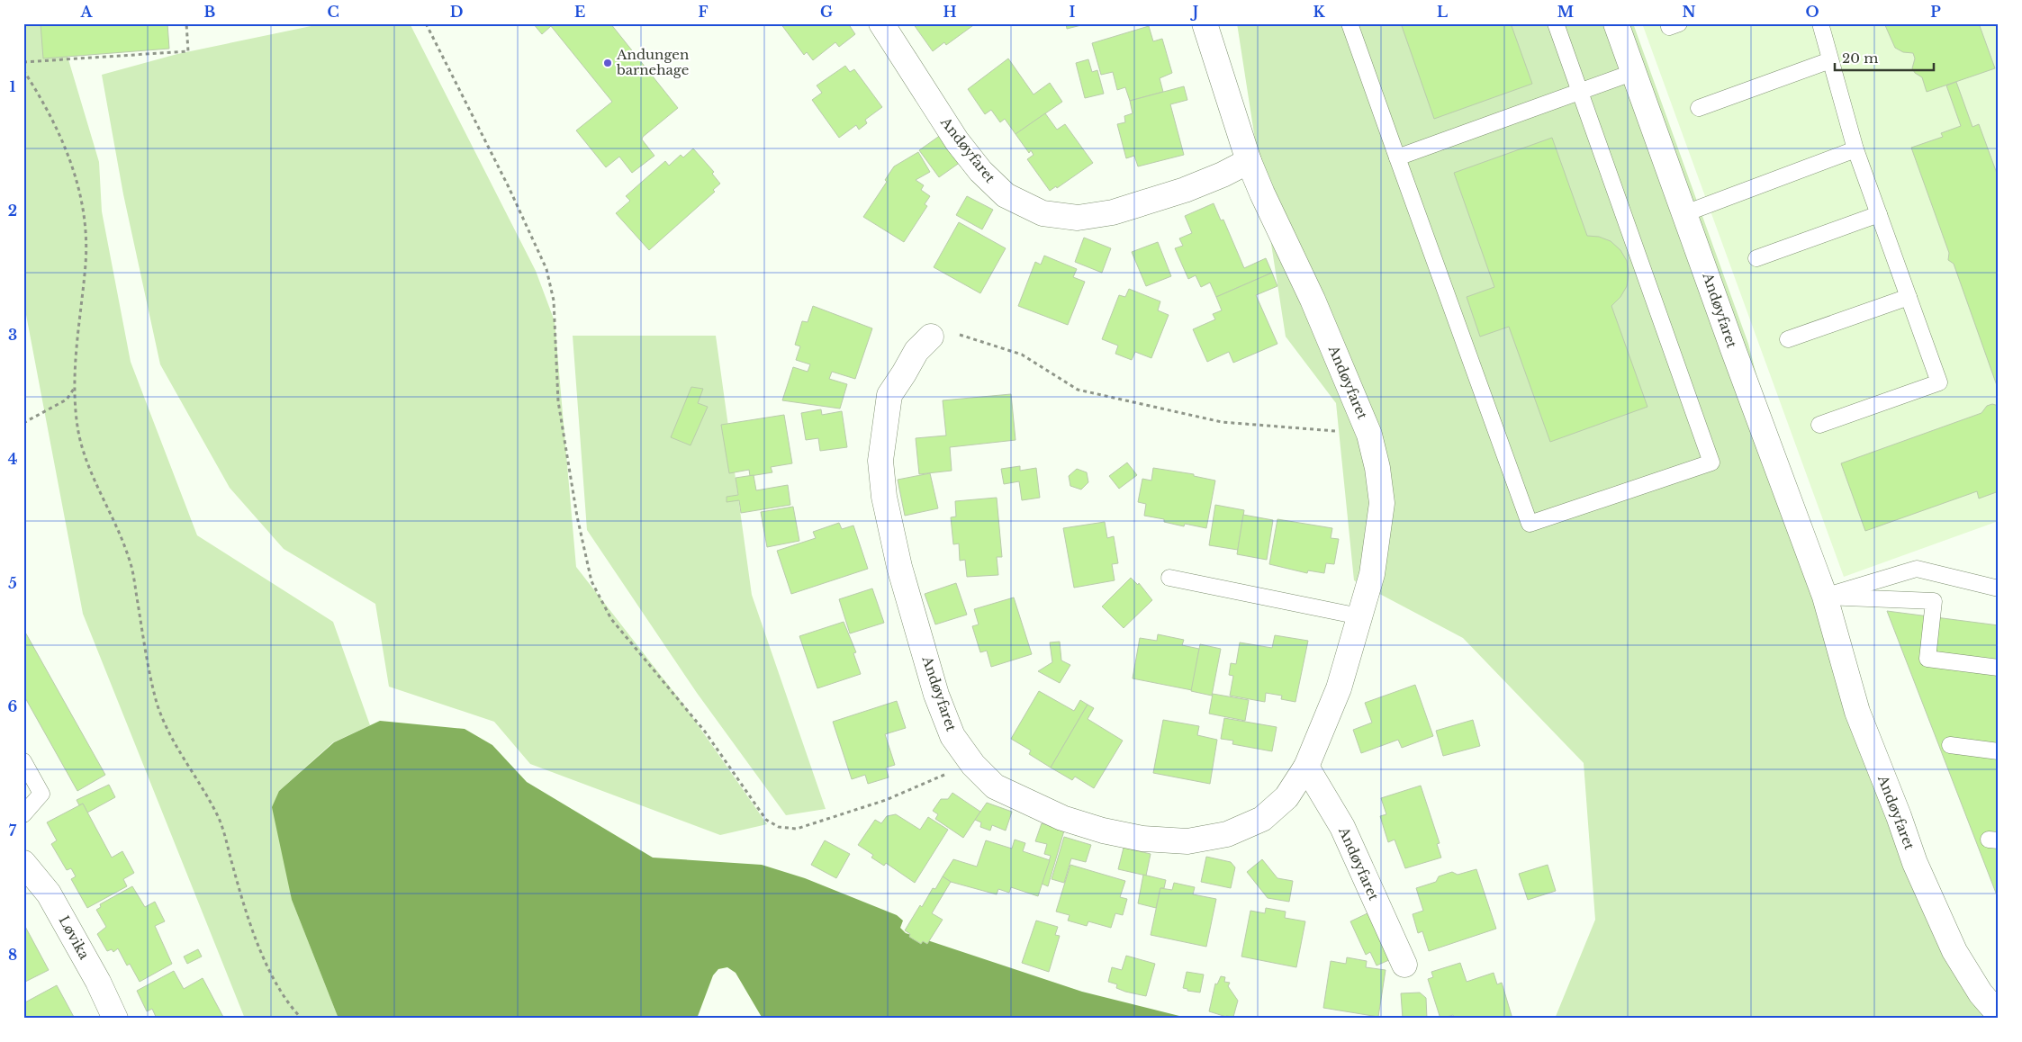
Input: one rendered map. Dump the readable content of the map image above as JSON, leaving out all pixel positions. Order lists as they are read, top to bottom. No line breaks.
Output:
{"streets":{"street":["Andøyfaret","Løvika"]},"places":["Andungen barnehage"],"scale_bar":"20 m","grid":{"columns":["A","B","C","D","E","F","G","H","I","J","K","L","M","N","O","P"],"rows":["1","2","3","4","5","6","7","8"]}}
